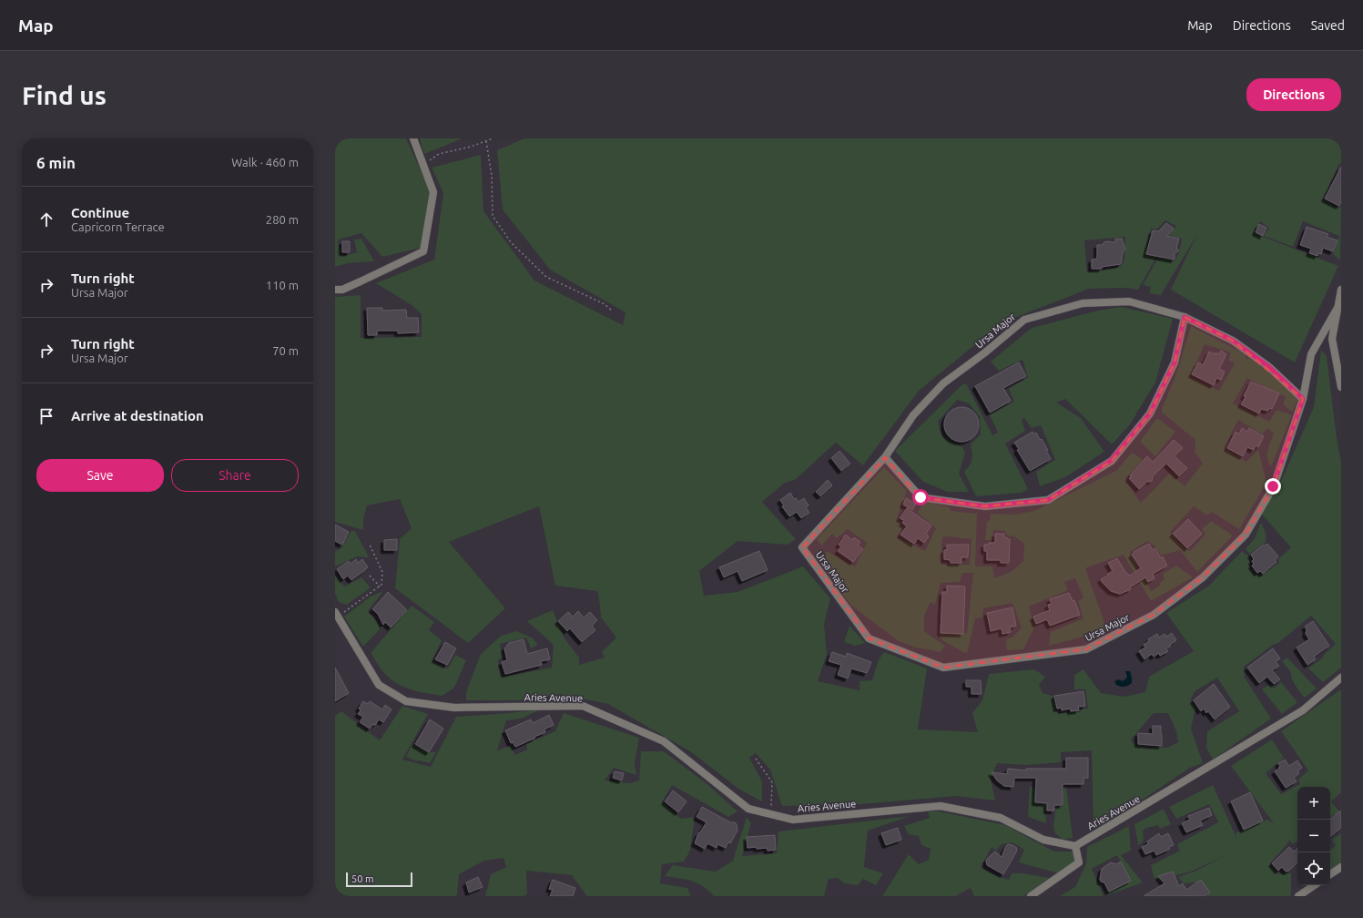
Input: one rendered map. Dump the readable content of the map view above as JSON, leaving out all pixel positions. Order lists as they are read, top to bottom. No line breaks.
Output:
{"streets":{"street":["Ursa Major","Aries Avenue"]},"scale_bar":"50 m","page":{"header":"Map","nav":["Map","Directions","Saved"],"buttons":["Directions",["Save","Share"]],"title":"Find us","heading":["6 min","Walk · 460 m"],"list":[["Continue","Capricorn Terrace","280 m"],["Turn right","Ursa Major","110 m"],["Turn right","Ursa Major","70 m"],"Arrive at destination"],"map_buttons":["+","−"],"scale":"50 m"}}
